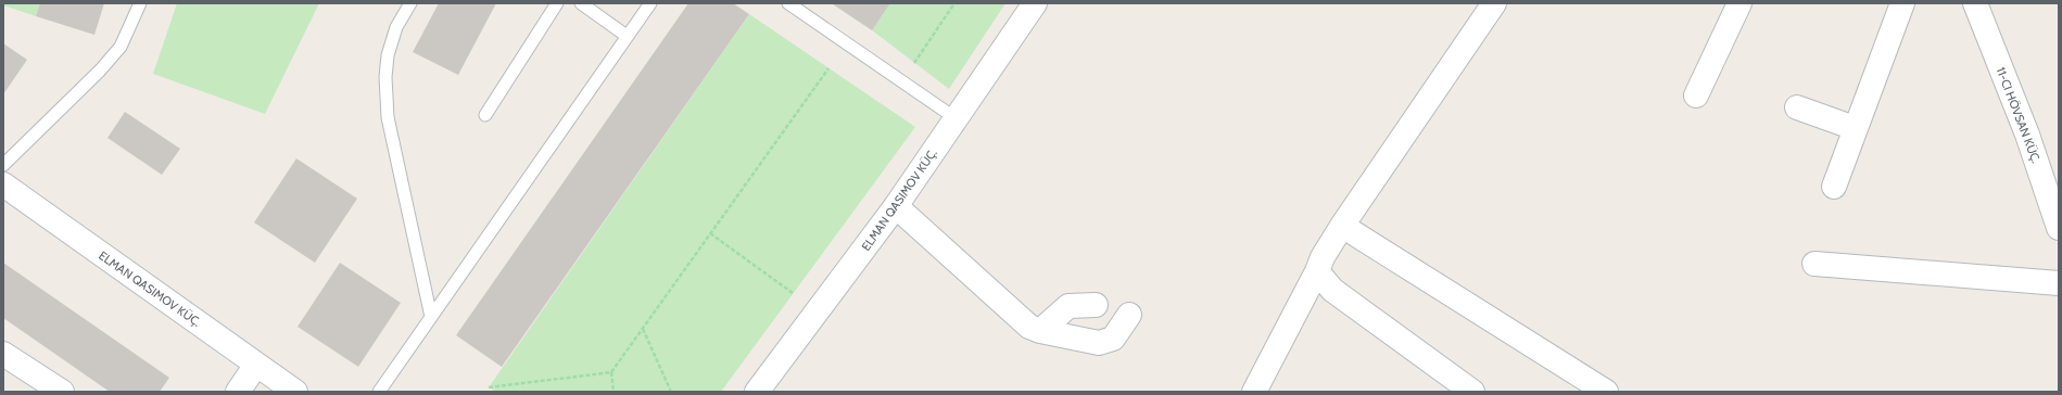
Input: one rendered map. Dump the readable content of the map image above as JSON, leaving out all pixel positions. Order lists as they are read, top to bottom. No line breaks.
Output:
{"streets":{"street":["11-CI HÖVSAN KÜÇ."]}}
